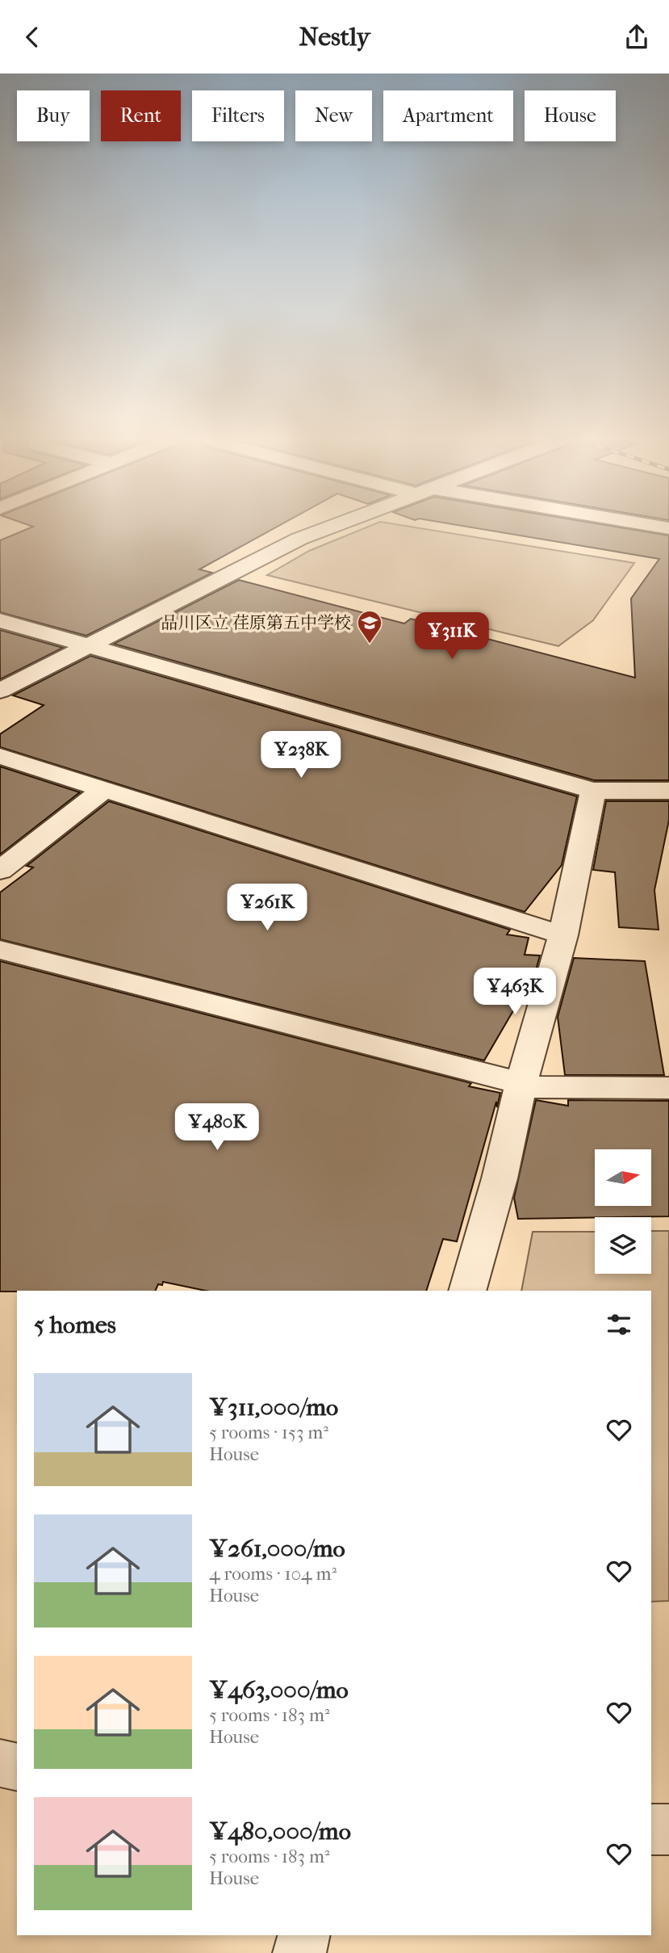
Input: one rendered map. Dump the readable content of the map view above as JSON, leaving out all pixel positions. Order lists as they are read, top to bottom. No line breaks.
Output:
{"places":{"school or university":["品川区立 荏原第五中学校"]},"north":"right","page":{"header":"Nestly","chip":["Buy","Rent","Filters","New","Apartment","House"],"price":["¥311K","¥238K","¥261K","¥463K","¥480K"],"heading":"5 homes","list":[{"name":"¥311,000/mo","note":"5 rooms · 153 m² · House"},{"name":"¥261,000/mo","note":"4 rooms · 104 m² · House"},{"name":"¥463,000/mo","note":"5 rooms · 183 m² · House"},{"name":"¥480,000/mo","note":"5 rooms · 183 m² · House"}]}}
